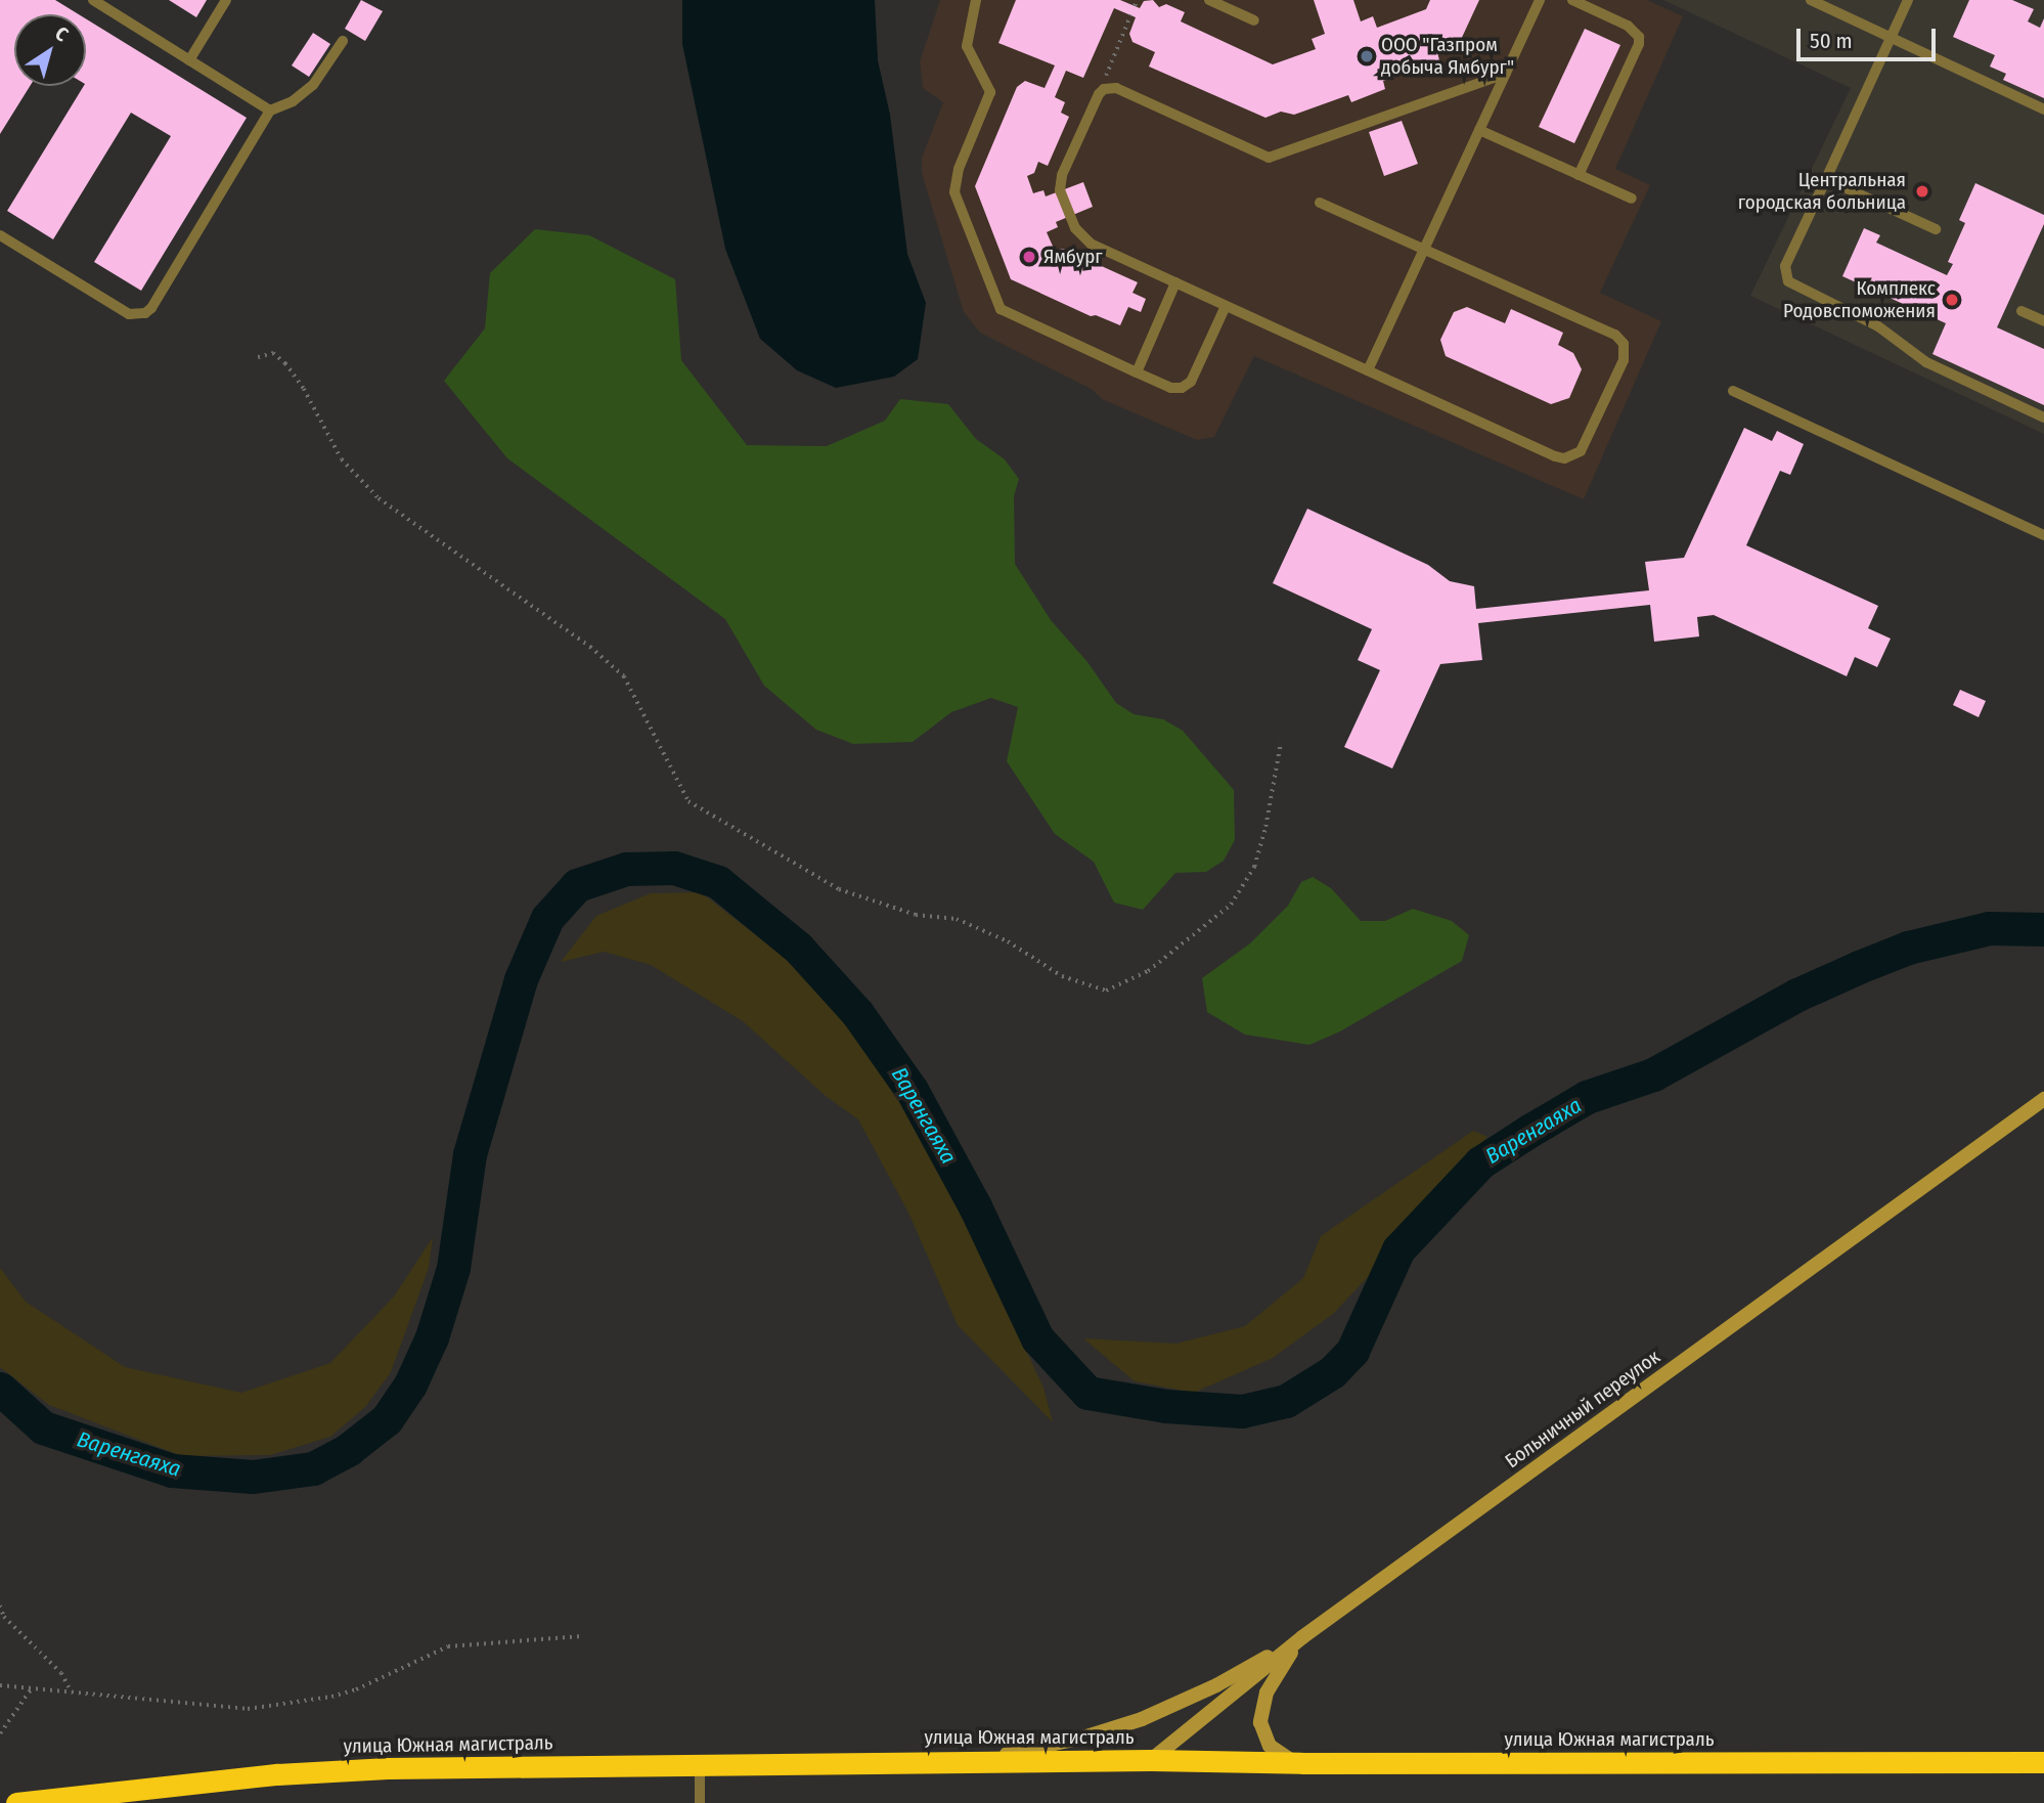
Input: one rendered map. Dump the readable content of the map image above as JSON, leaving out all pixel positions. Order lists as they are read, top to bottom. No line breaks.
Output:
{"streets":{"highway":["улица Южная магистраль"],"street":["Больничный переулок"]},"crossings":[["Больничный переулок","улица Южная магистраль"]],"water":["Варенгаяха"],"places":["ООО \"Газпром добыча Ямбург\"","Центральная городская больница","Ямбург","Комплекс Родовспоможения"],"scale_bar":"50 m","north":"top right"}
